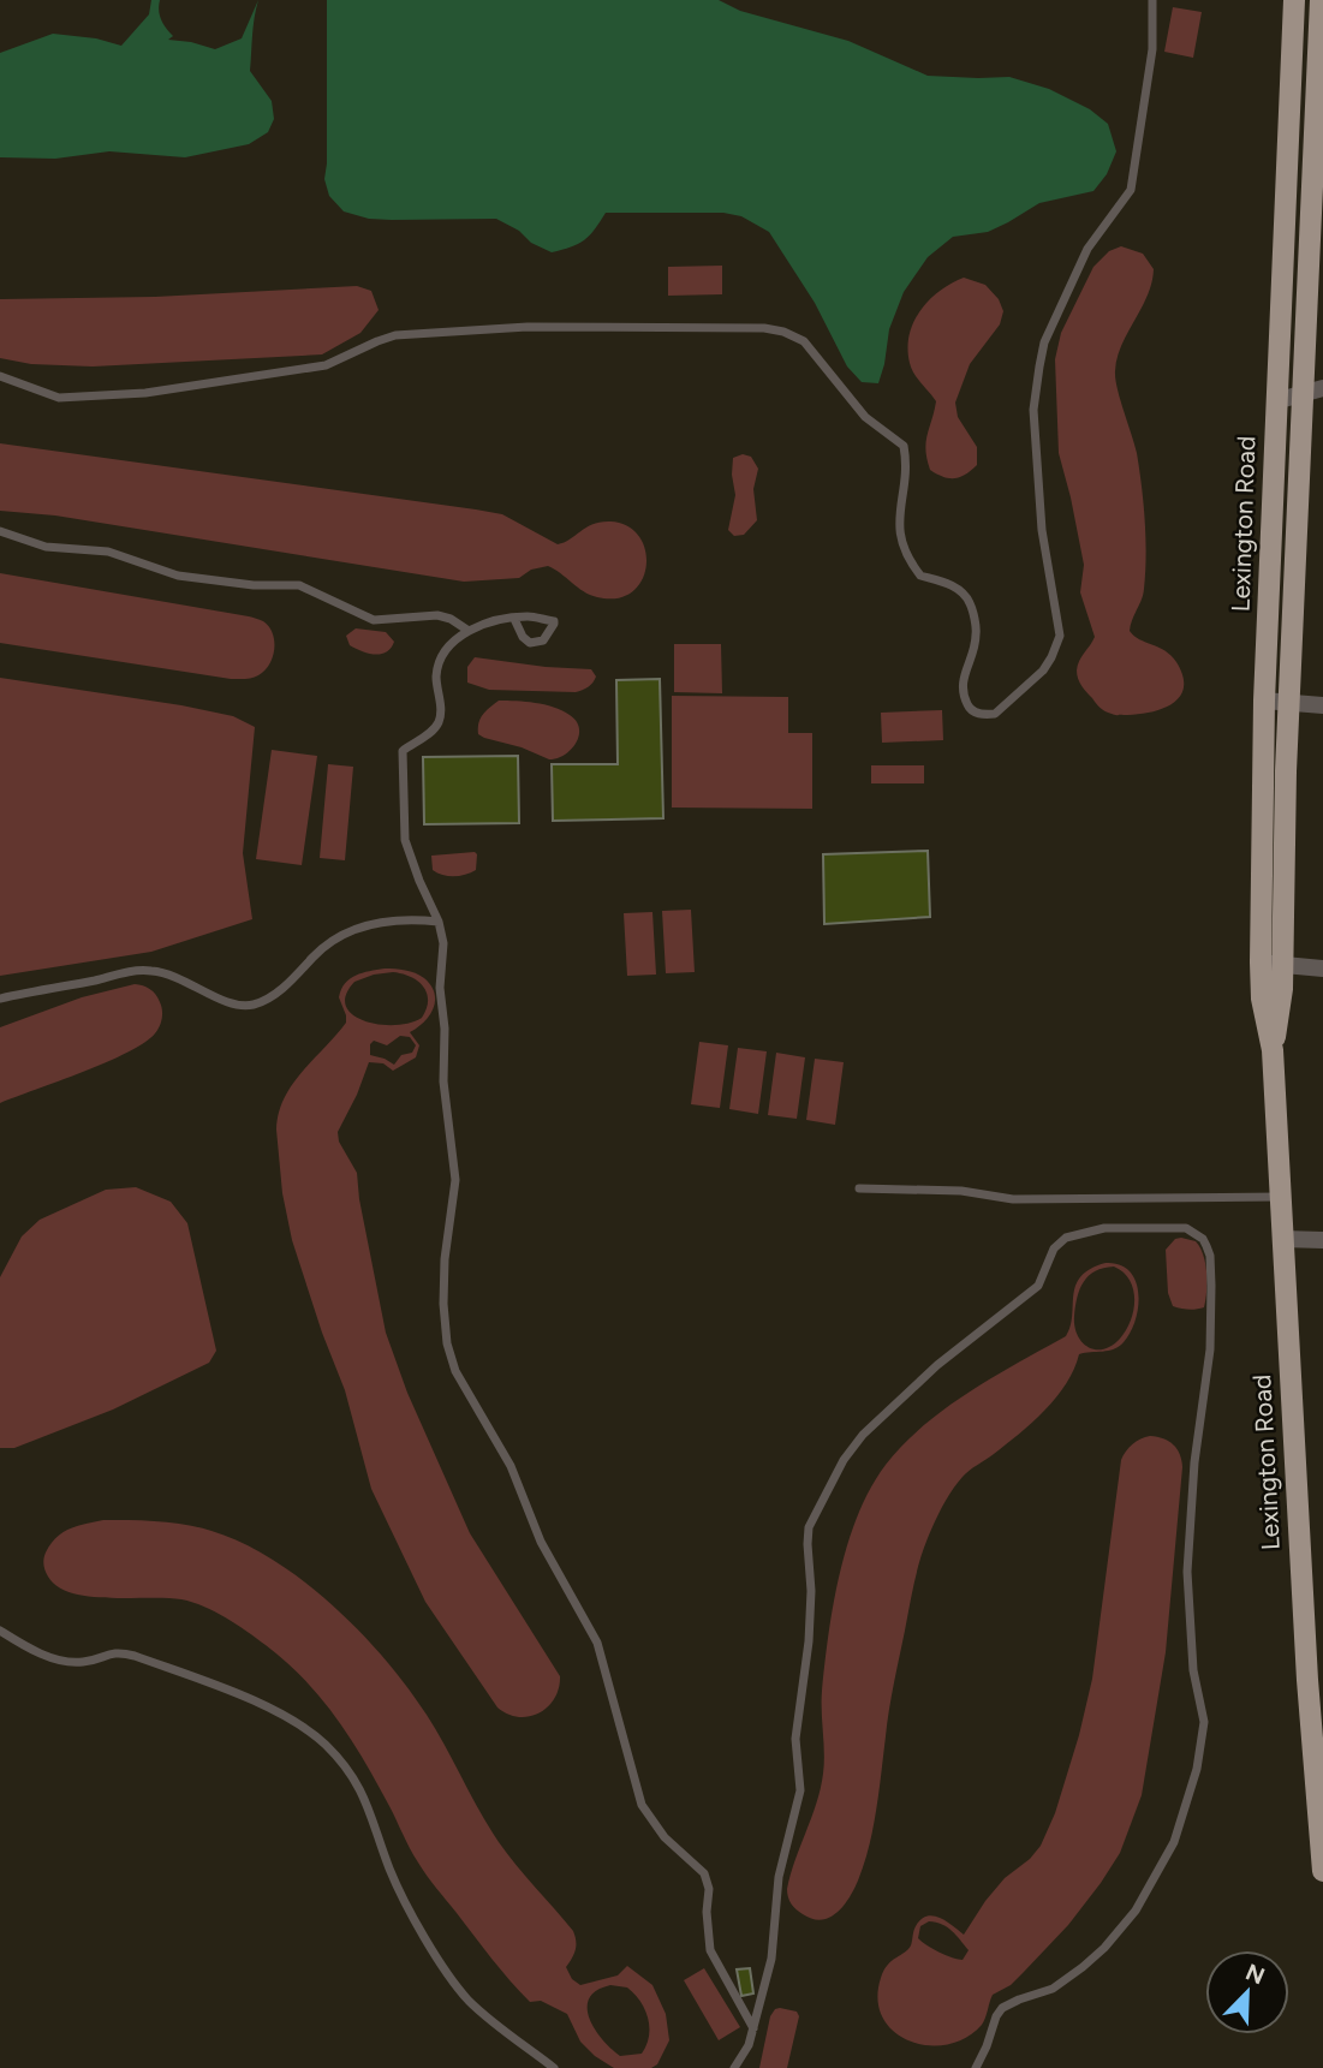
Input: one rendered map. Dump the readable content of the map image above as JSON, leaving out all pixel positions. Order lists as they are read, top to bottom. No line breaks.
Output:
{"streets":{"main road":["Lexington Road"]},"north":"top right"}
